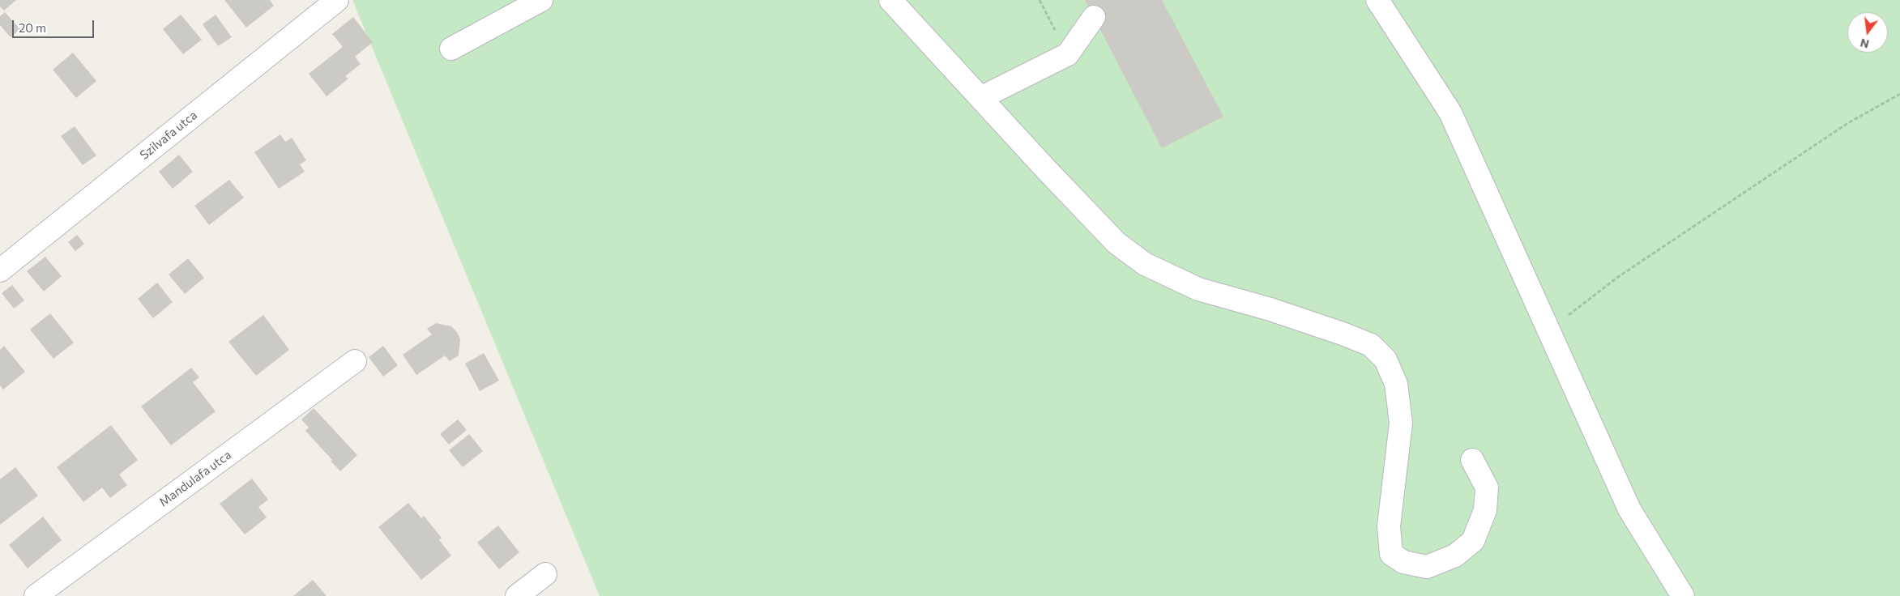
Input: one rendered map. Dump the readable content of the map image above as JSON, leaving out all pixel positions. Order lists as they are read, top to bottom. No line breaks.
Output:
{"streets":{"street":["Szilvafa utca","Mandulafa utca"]},"scale_bar":"20 m","north":"bottom"}
